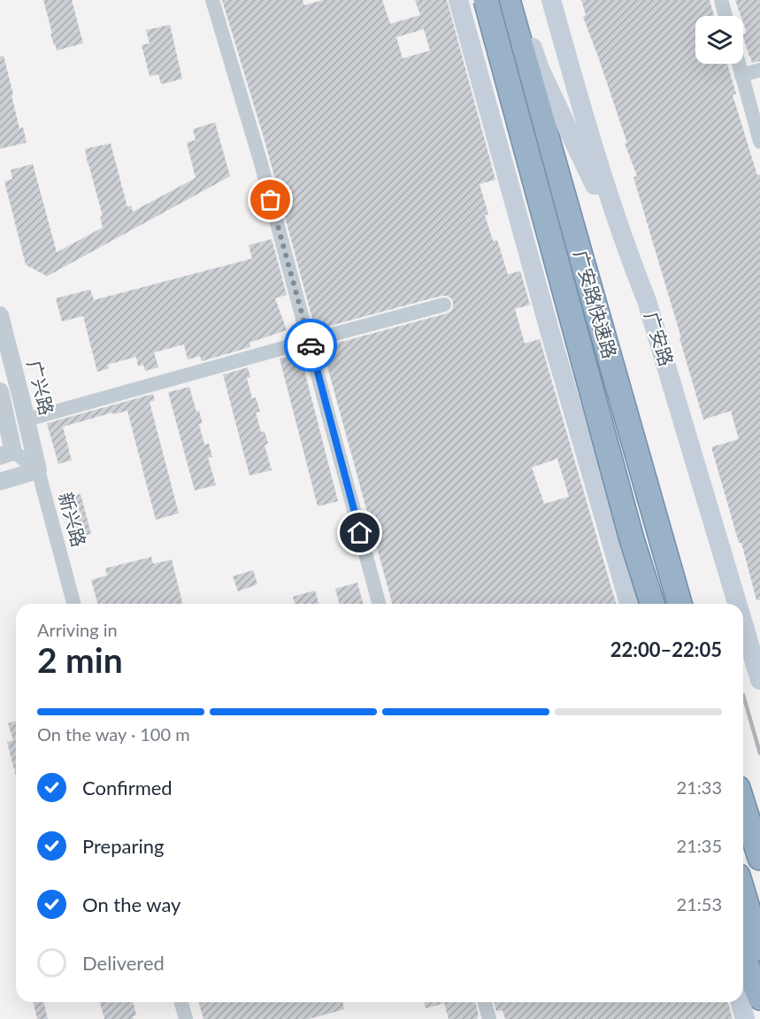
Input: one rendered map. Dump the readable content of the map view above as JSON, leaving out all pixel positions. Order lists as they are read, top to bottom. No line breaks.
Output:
{"streets":{"highway":["广安路快速路"],"main road":["广安路"],"street":["广兴路","新兴路"]},"crossings":[["广兴路","新兴路"]],"page":{"heading":["2 min","Arriving in","22:00–22:05"],"bar":"On the way · 100 m","list":[["Confirmed","21:33"],["Preparing","21:35"],["On the way","21:53"],"Delivered"]}}
